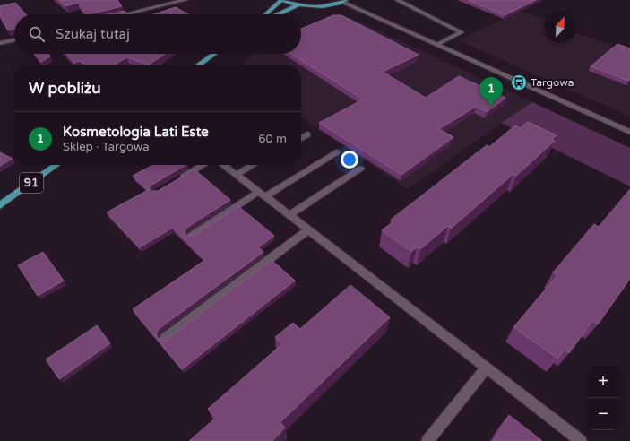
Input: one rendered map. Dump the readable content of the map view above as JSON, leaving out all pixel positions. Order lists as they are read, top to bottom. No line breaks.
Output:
{"streets":{"main road":["91"]},"places":{"bus stop":["Targowa"]},"north":"top","page":{"search":"Szukaj tutaj","heading":"W pobliżu","pins":"1","list":[{"mark":"1","name":"Kosmetologia Lati Este","note":"Sklep · Targowa","value":"60 m"}],"map_buttons":["+","−"]}}
